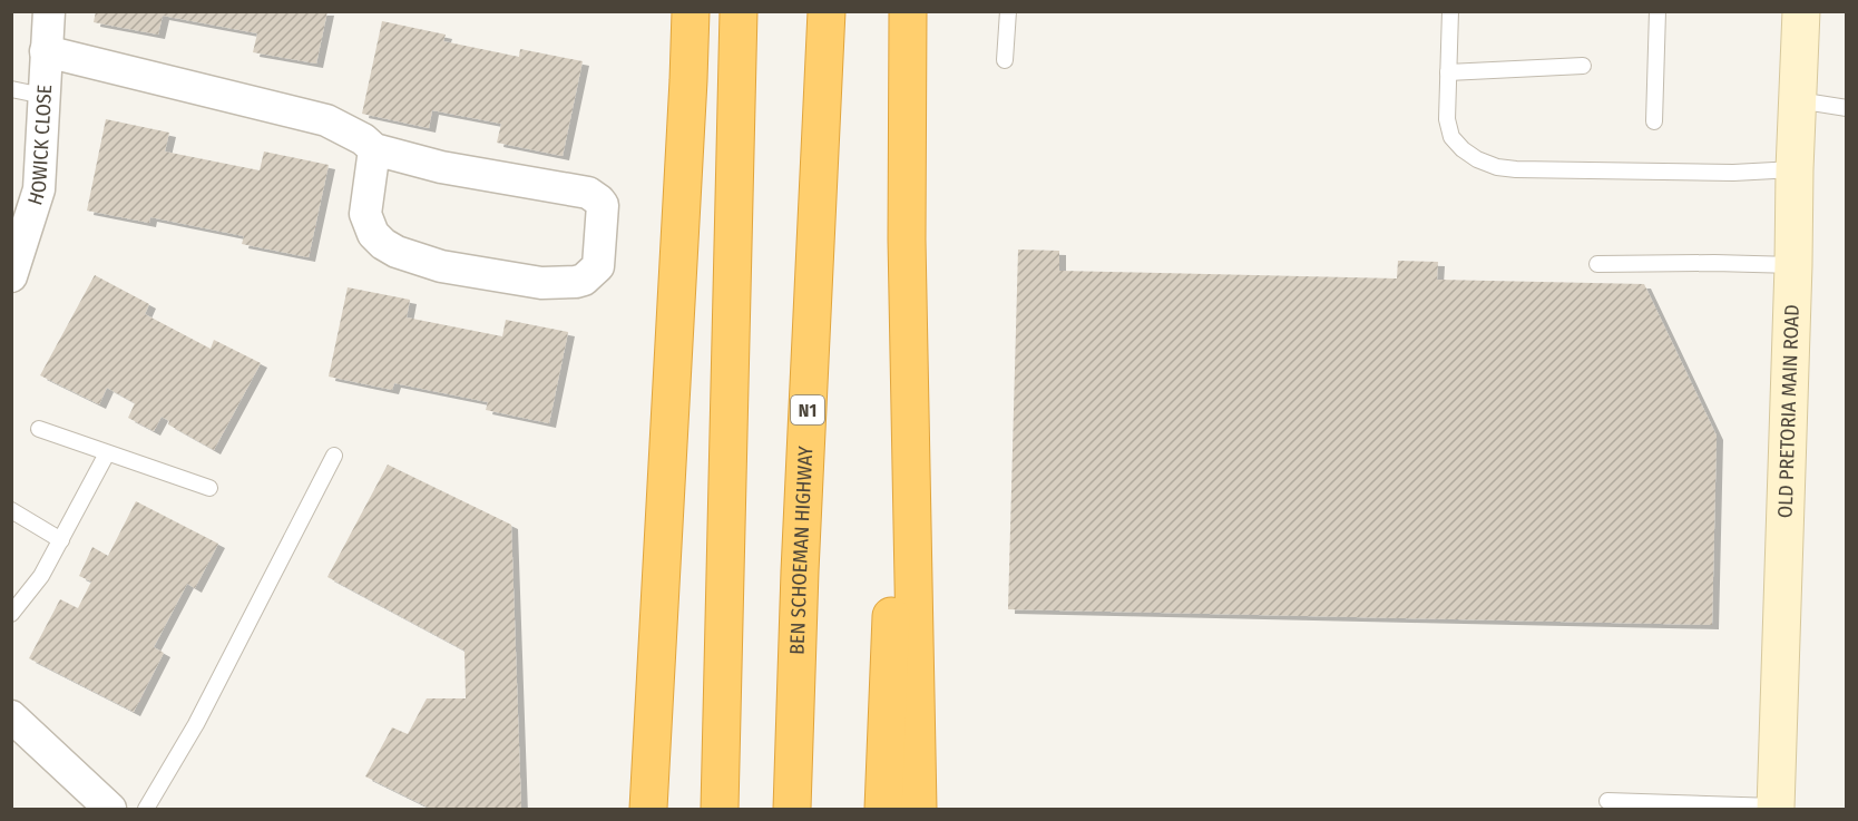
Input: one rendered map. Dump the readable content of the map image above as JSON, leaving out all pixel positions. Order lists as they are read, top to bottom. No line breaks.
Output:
{"streets":{"highway":["N1","BEN SCHOEMAN HIGHWAY"],"main road":["OLD PRETORIA MAIN ROAD"],"street":["HOWICK CLOSE"]}}
